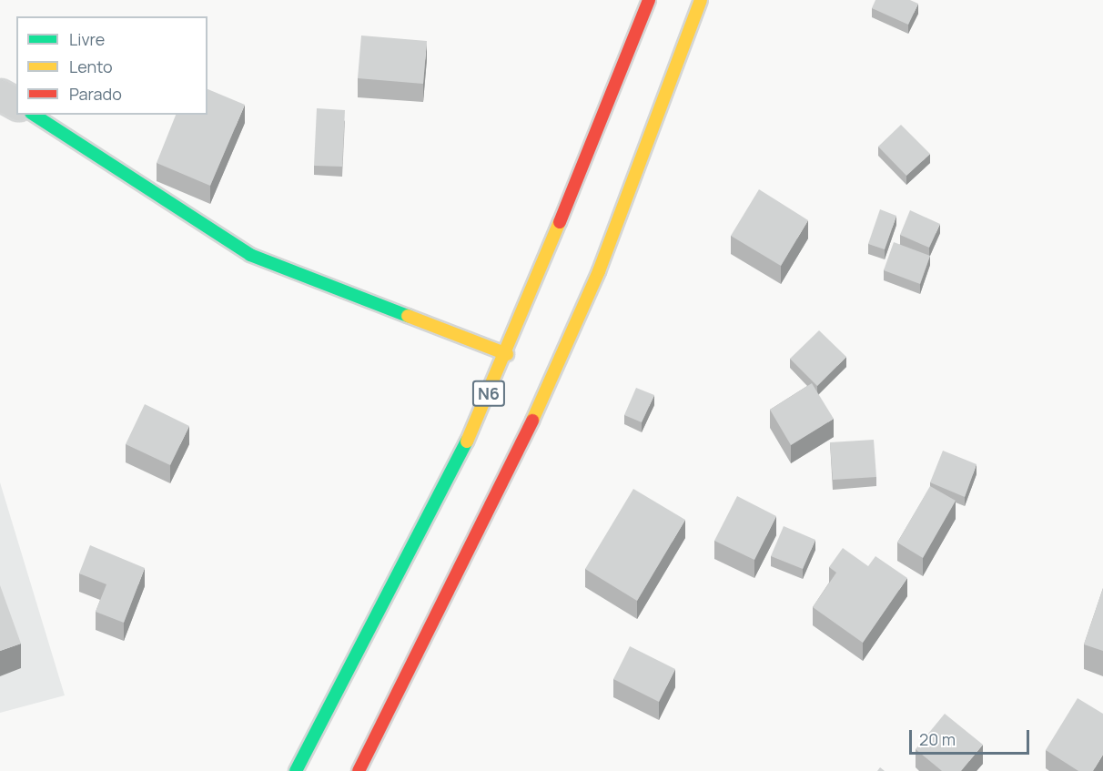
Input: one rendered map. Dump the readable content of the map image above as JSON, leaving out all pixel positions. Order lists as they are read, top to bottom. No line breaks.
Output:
{"streets":{"main road":["N6"]},"legend":["Livre","Lento","Parado"],"scale_bar":"20 m"}
